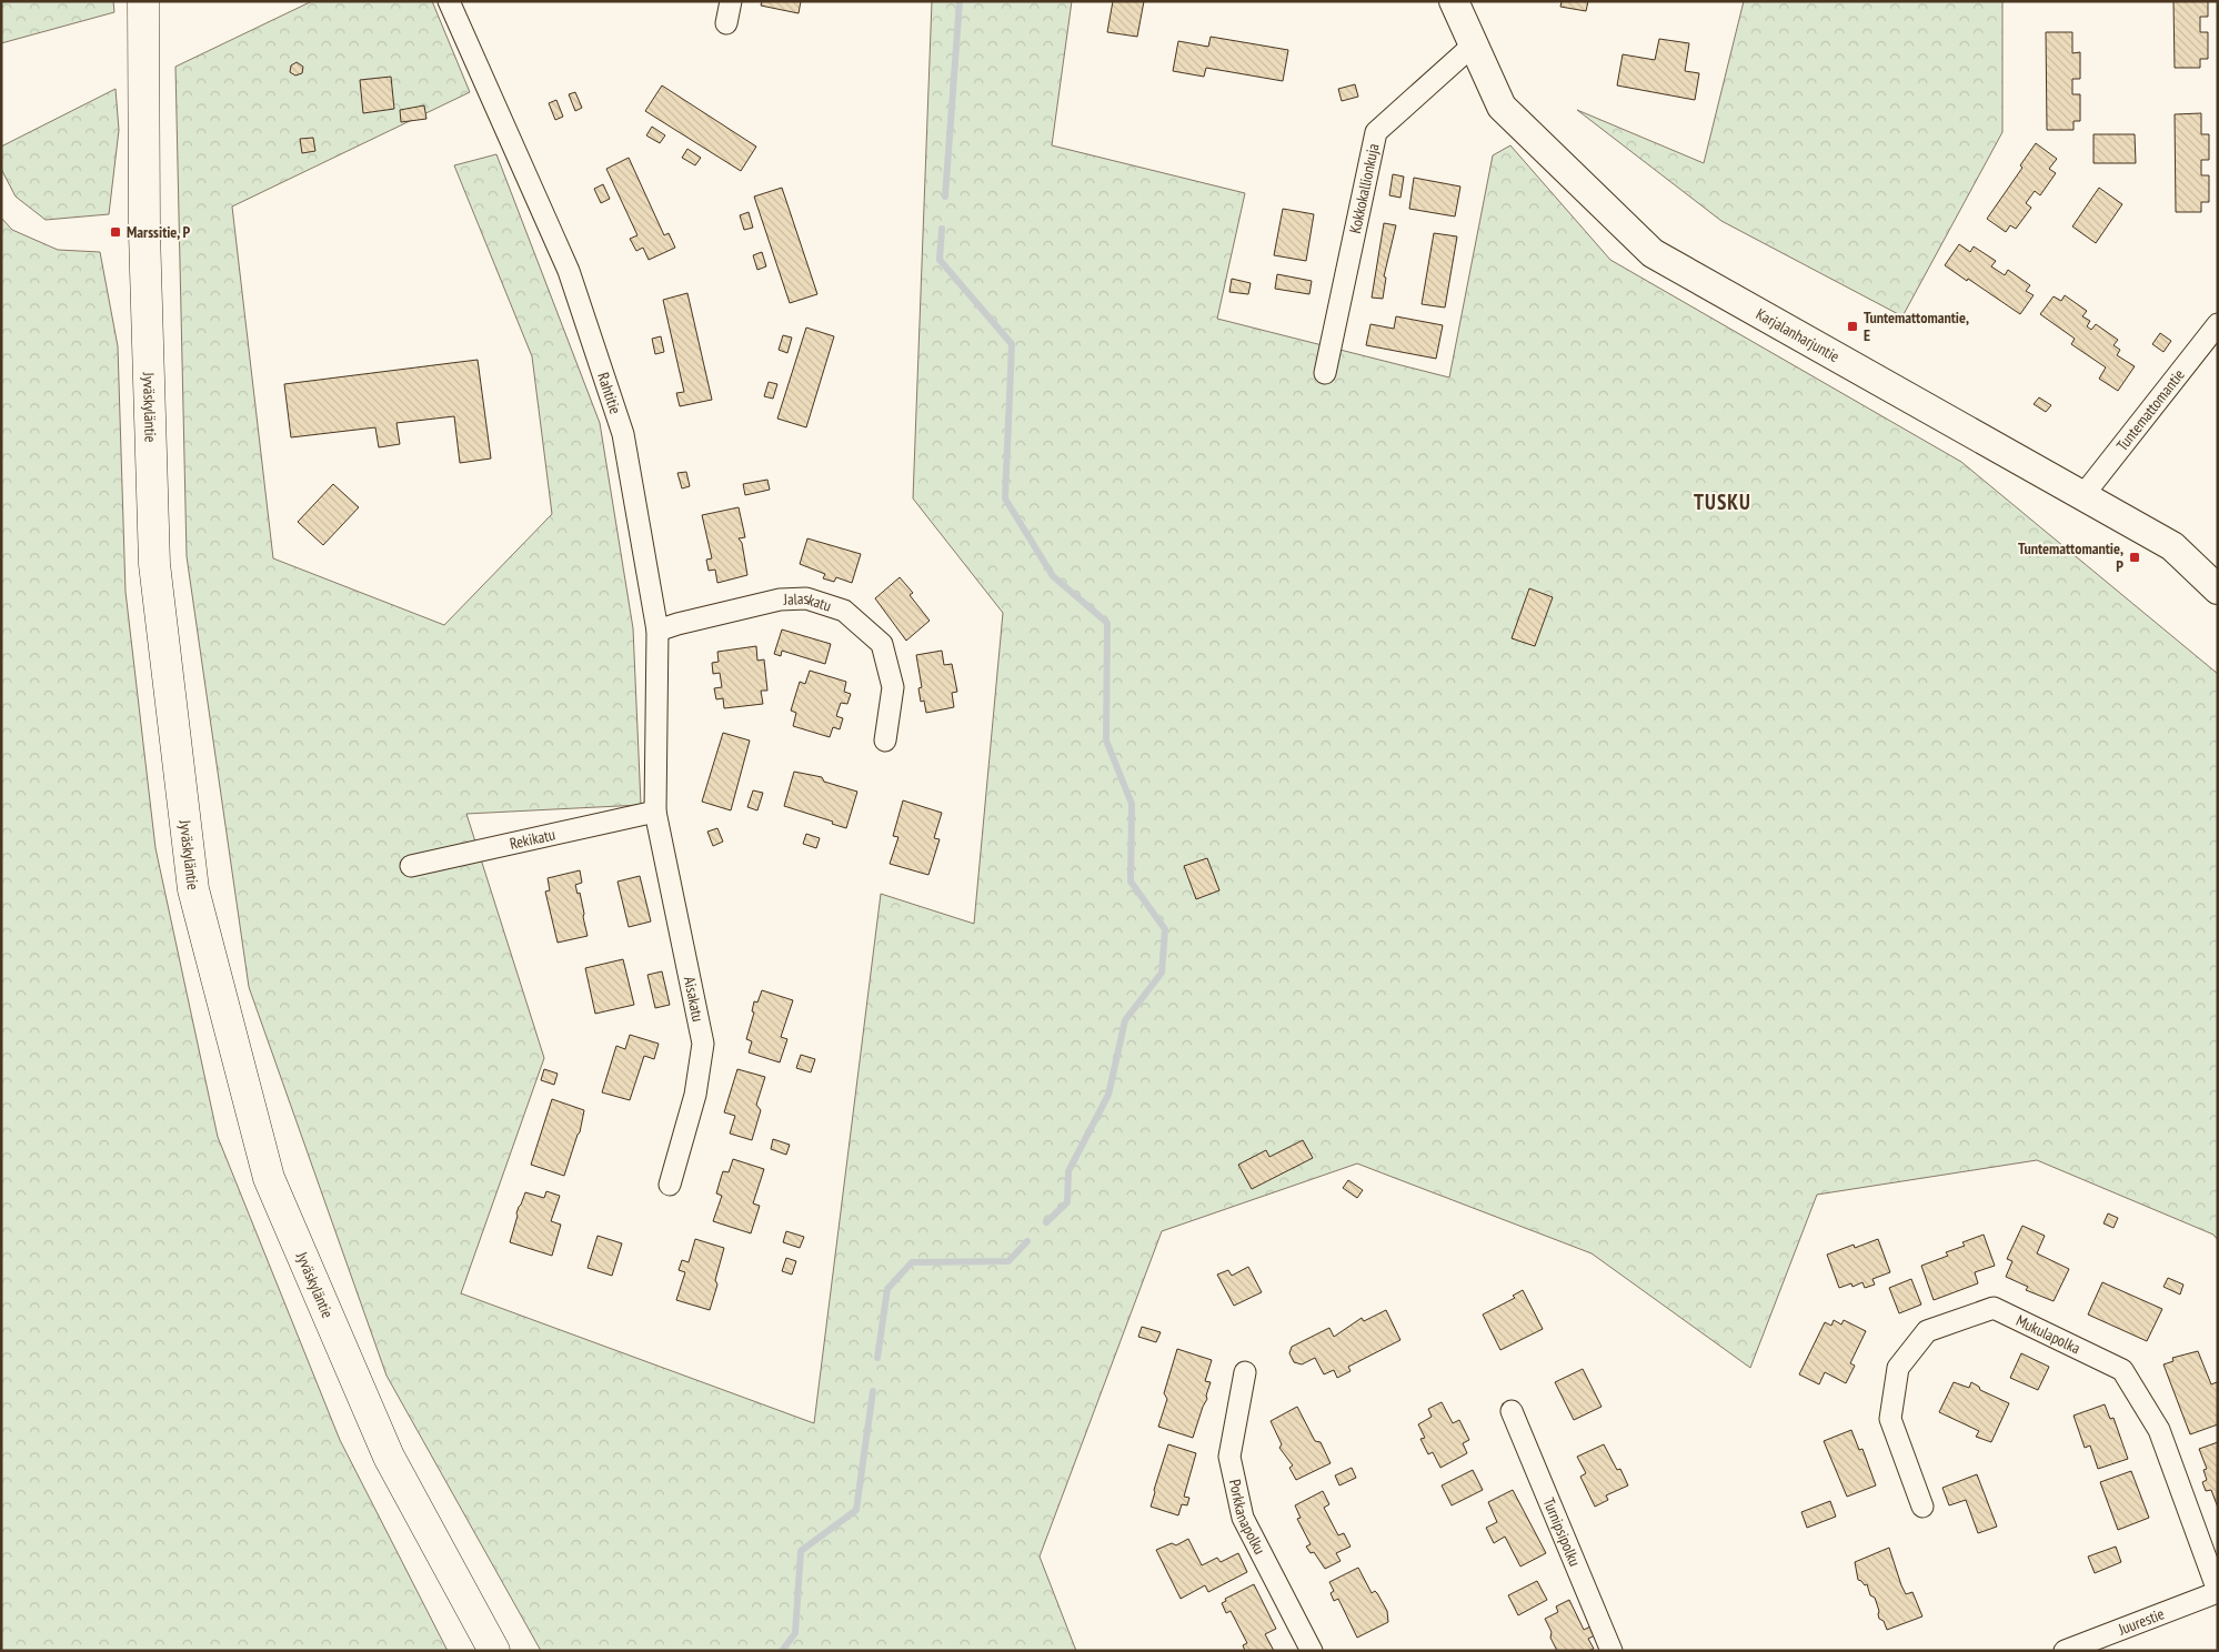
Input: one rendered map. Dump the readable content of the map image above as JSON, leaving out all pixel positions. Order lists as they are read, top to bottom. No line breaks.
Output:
{"streets":{"highway":["Jyväskyläntie"],"street":["Kokkokallionkuja","Karjalanharjuntie","Rahtitie","Tuntemattomantie","Jalaskatu","Rekikatu","Aisakatu","Mukulapolka","Porkkanapolku","Turnipsipolku","Juurestie"]},"crossings":[["Kokkokallionkuja","Karjalanharjuntie"],["Karjalanharjuntie","Tuntemattomantie"],["Rahtitie","Jalaskatu"],["Rahtitie","Rekikatu"],["Rahtitie","Aisakatu"],["Rekikatu","Aisakatu"],["Mukulapolka","Juurestie"]],"districts":["TUSKU"],"places":{"transit":["Marssitie, P","Tuntemattomantie, E","Tuntemattomantie, P"]}}
